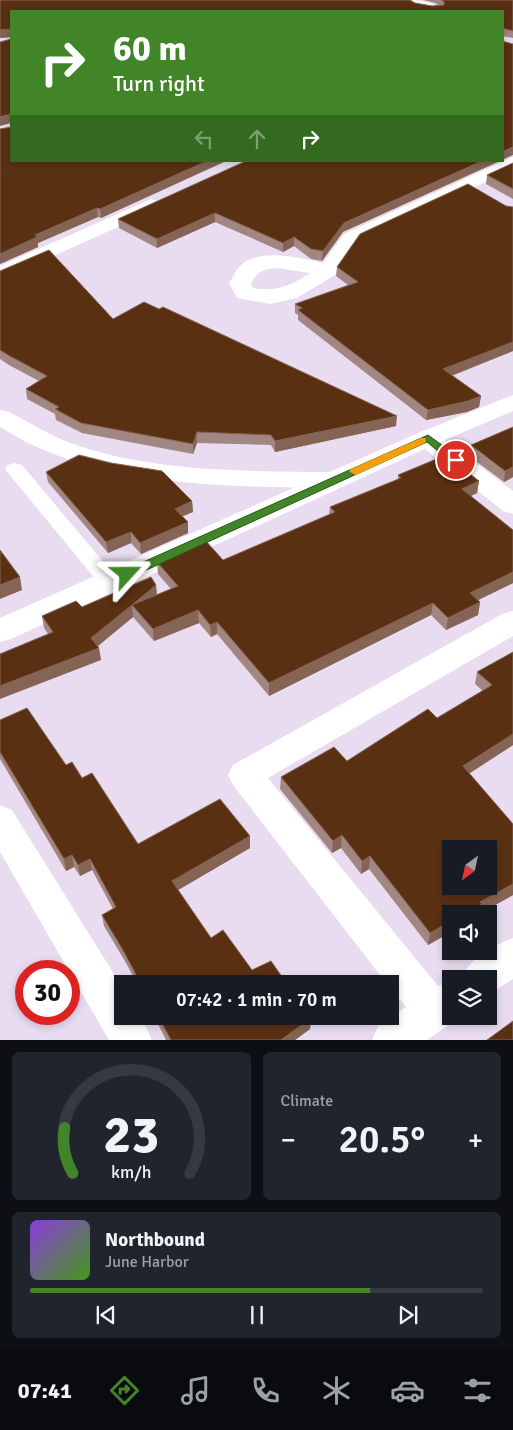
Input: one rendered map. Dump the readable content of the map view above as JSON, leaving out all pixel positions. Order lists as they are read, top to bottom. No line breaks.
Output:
{"north":"bottom left","page":{"turn":["60 m","Turn right"],"limit":"30","trip":"07:42 · 1 min · 70 m","tile":"Climate","heat":["−","20.5°","+"],"song":["Northbound","June Harbor"],"tabs":"07:41","gauge":["23","km/h"]}}
